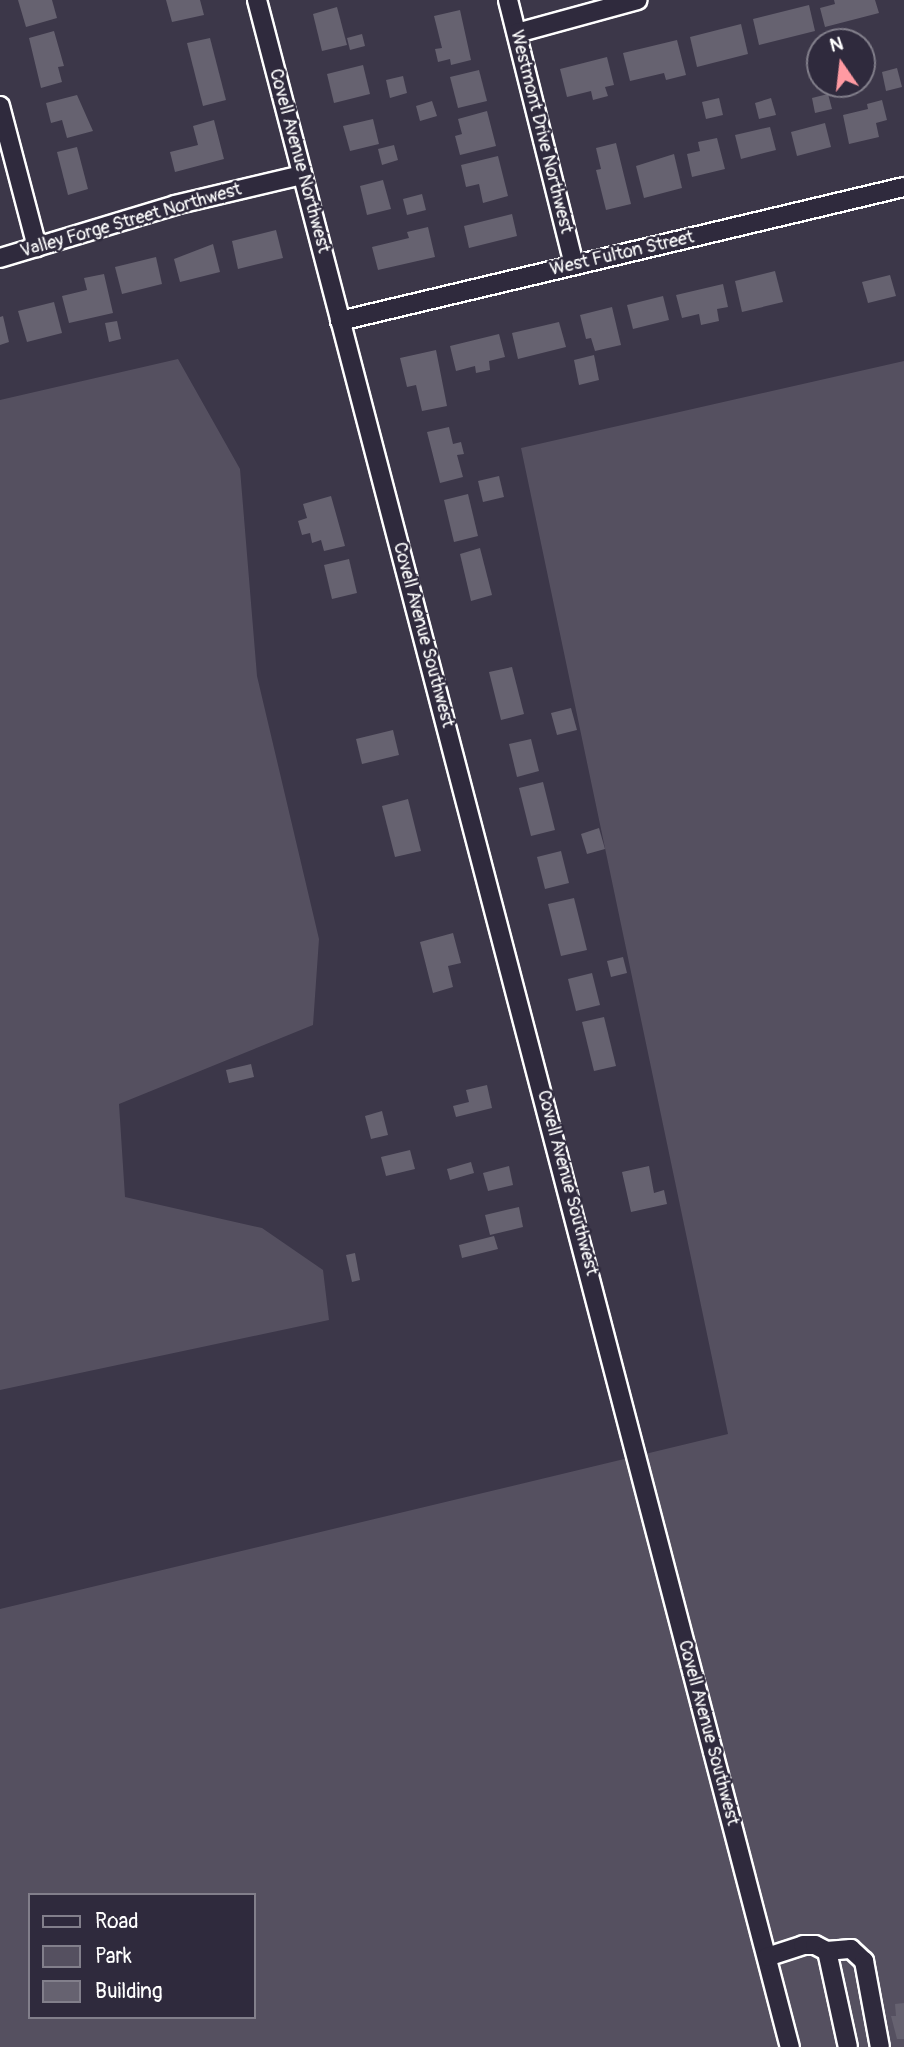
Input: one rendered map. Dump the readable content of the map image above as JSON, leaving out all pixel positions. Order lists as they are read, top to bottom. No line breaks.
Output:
{"streets":{"street":["Westmont Drive Northwest","Covell Avenue Northwest","Valley Forge Street Northwest","West Fulton Street","Covell Avenue Southwest"]},"crossings":[["Westmont Drive Northwest","West Fulton Street"],["Covell Avenue Northwest","Valley Forge Street Northwest"],["Covell Avenue Northwest","West Fulton Street"],["Covell Avenue Northwest","Covell Avenue Southwest"],["West Fulton Street","Covell Avenue Southwest"]],"legend":["Road","Park","Building"],"north":"top"}
